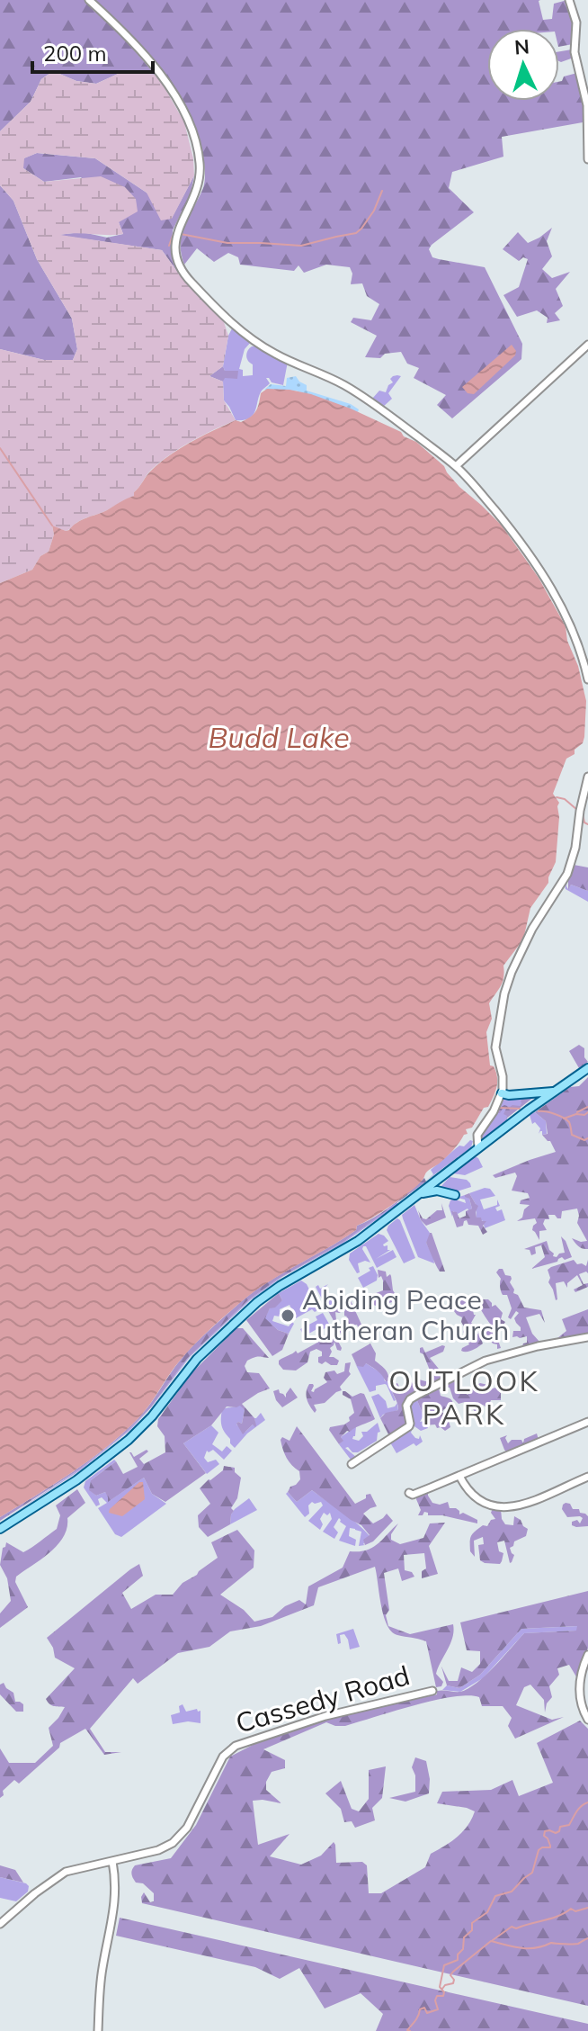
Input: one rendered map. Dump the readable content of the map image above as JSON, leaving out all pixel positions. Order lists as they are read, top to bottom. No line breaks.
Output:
{"streets":{"street":["Cassedy Road"]},"districts":["OUTLOOK PARK"],"water":["Budd Lake"],"places":["Abiding Peace Lutheran Church"],"scale_bar":"200 m","north":"top"}
